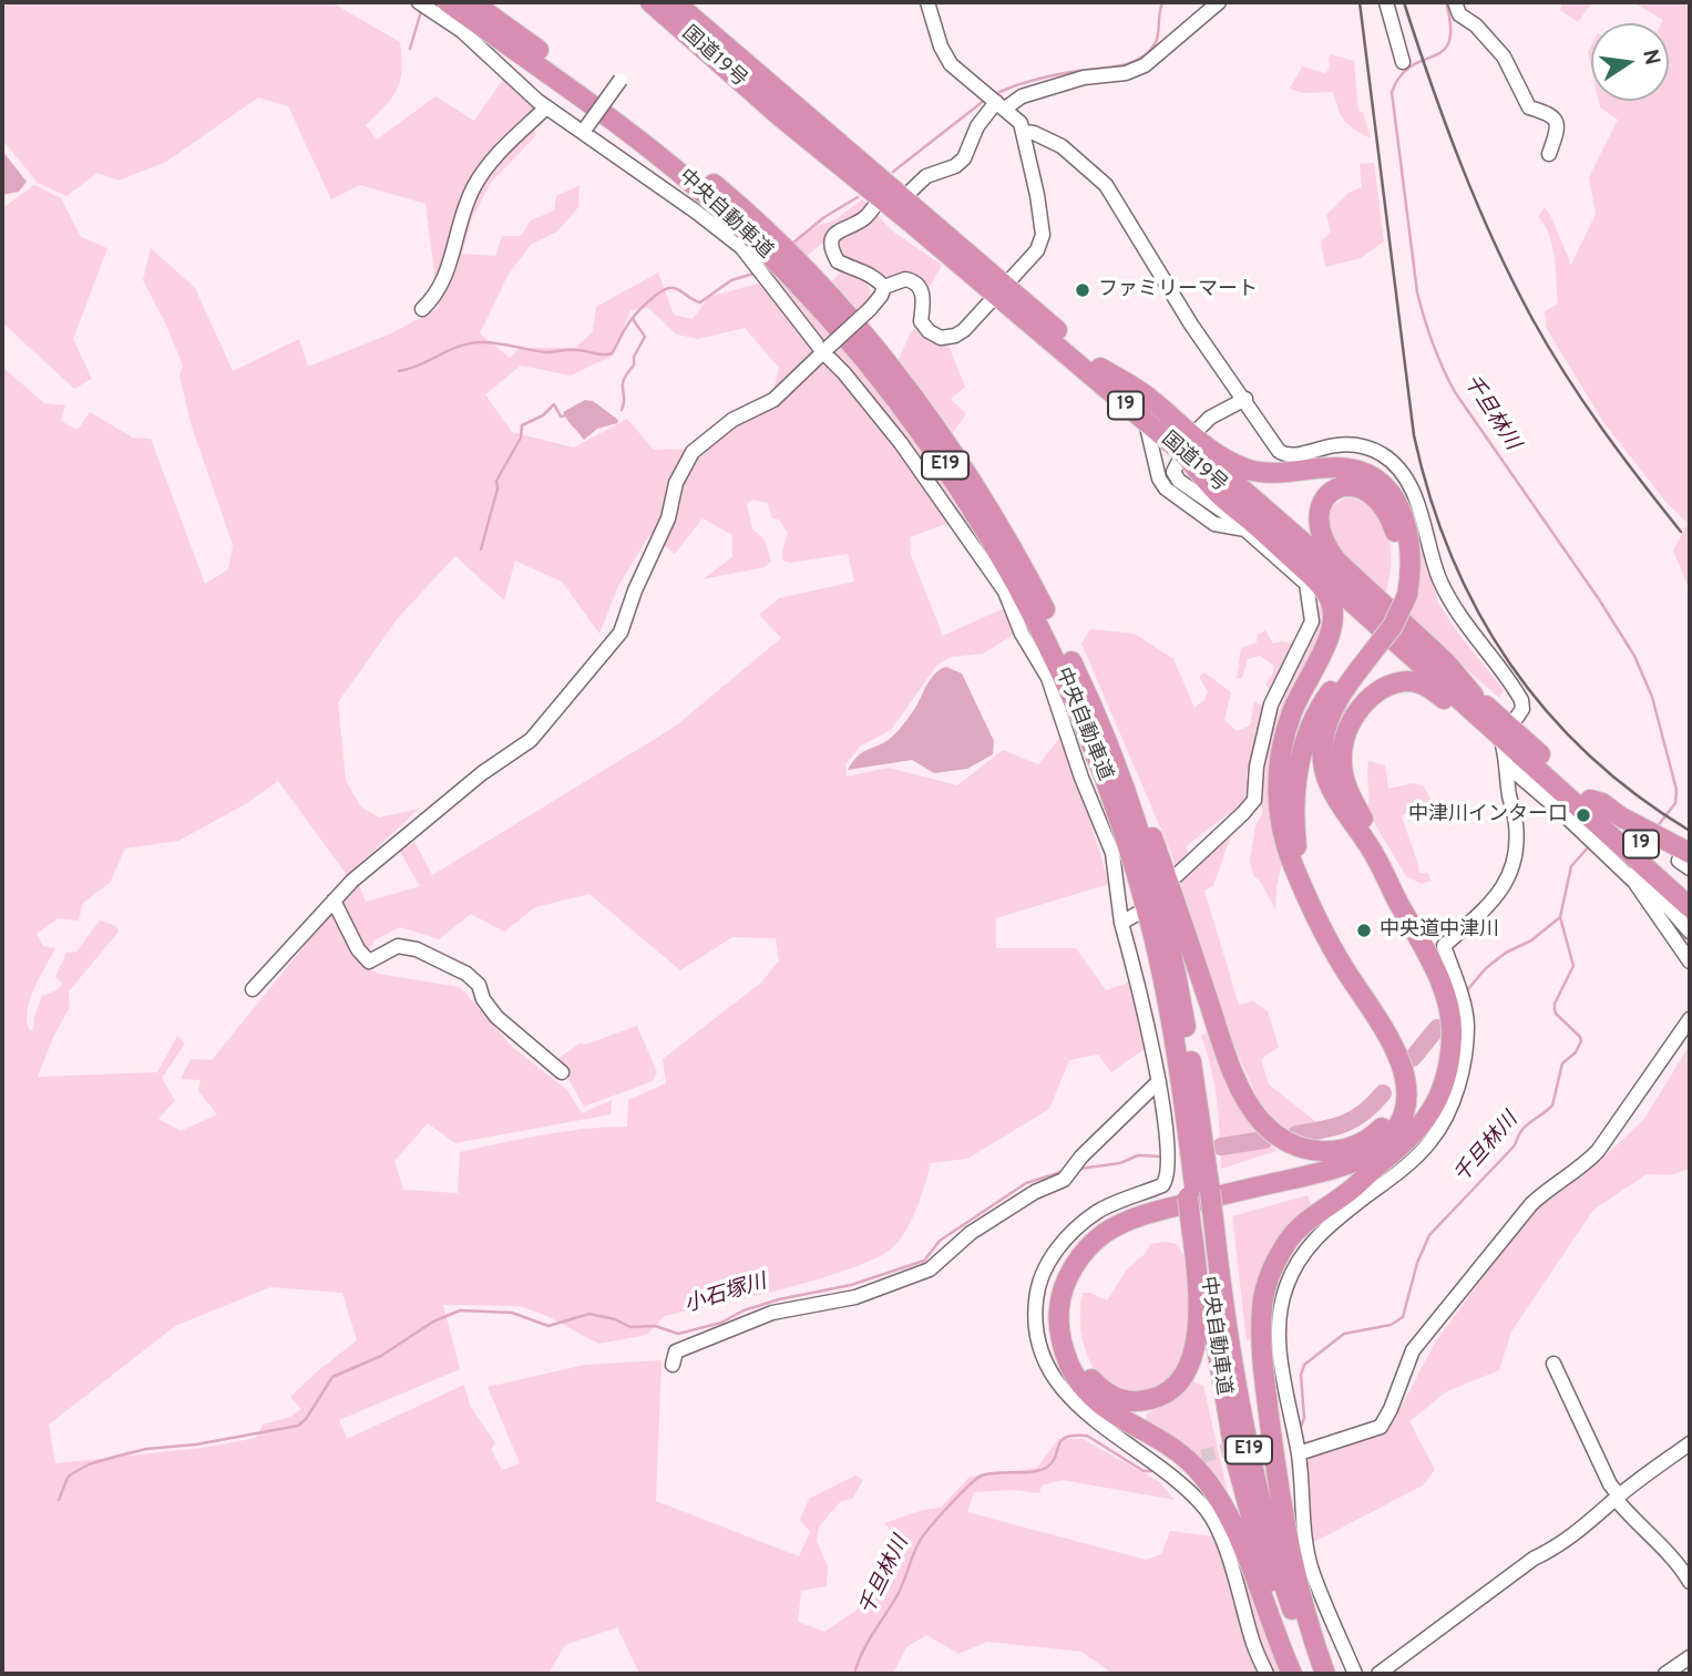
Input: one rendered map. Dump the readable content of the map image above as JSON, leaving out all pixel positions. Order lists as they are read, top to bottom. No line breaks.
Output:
{"streets":{"highway":["国道19号","中央自動車道","19","E19"]},"water":["千旦林川","小石塚川"],"places":["ファミリーマート","中津川インター口","中央道中津川"],"north":"right"}
